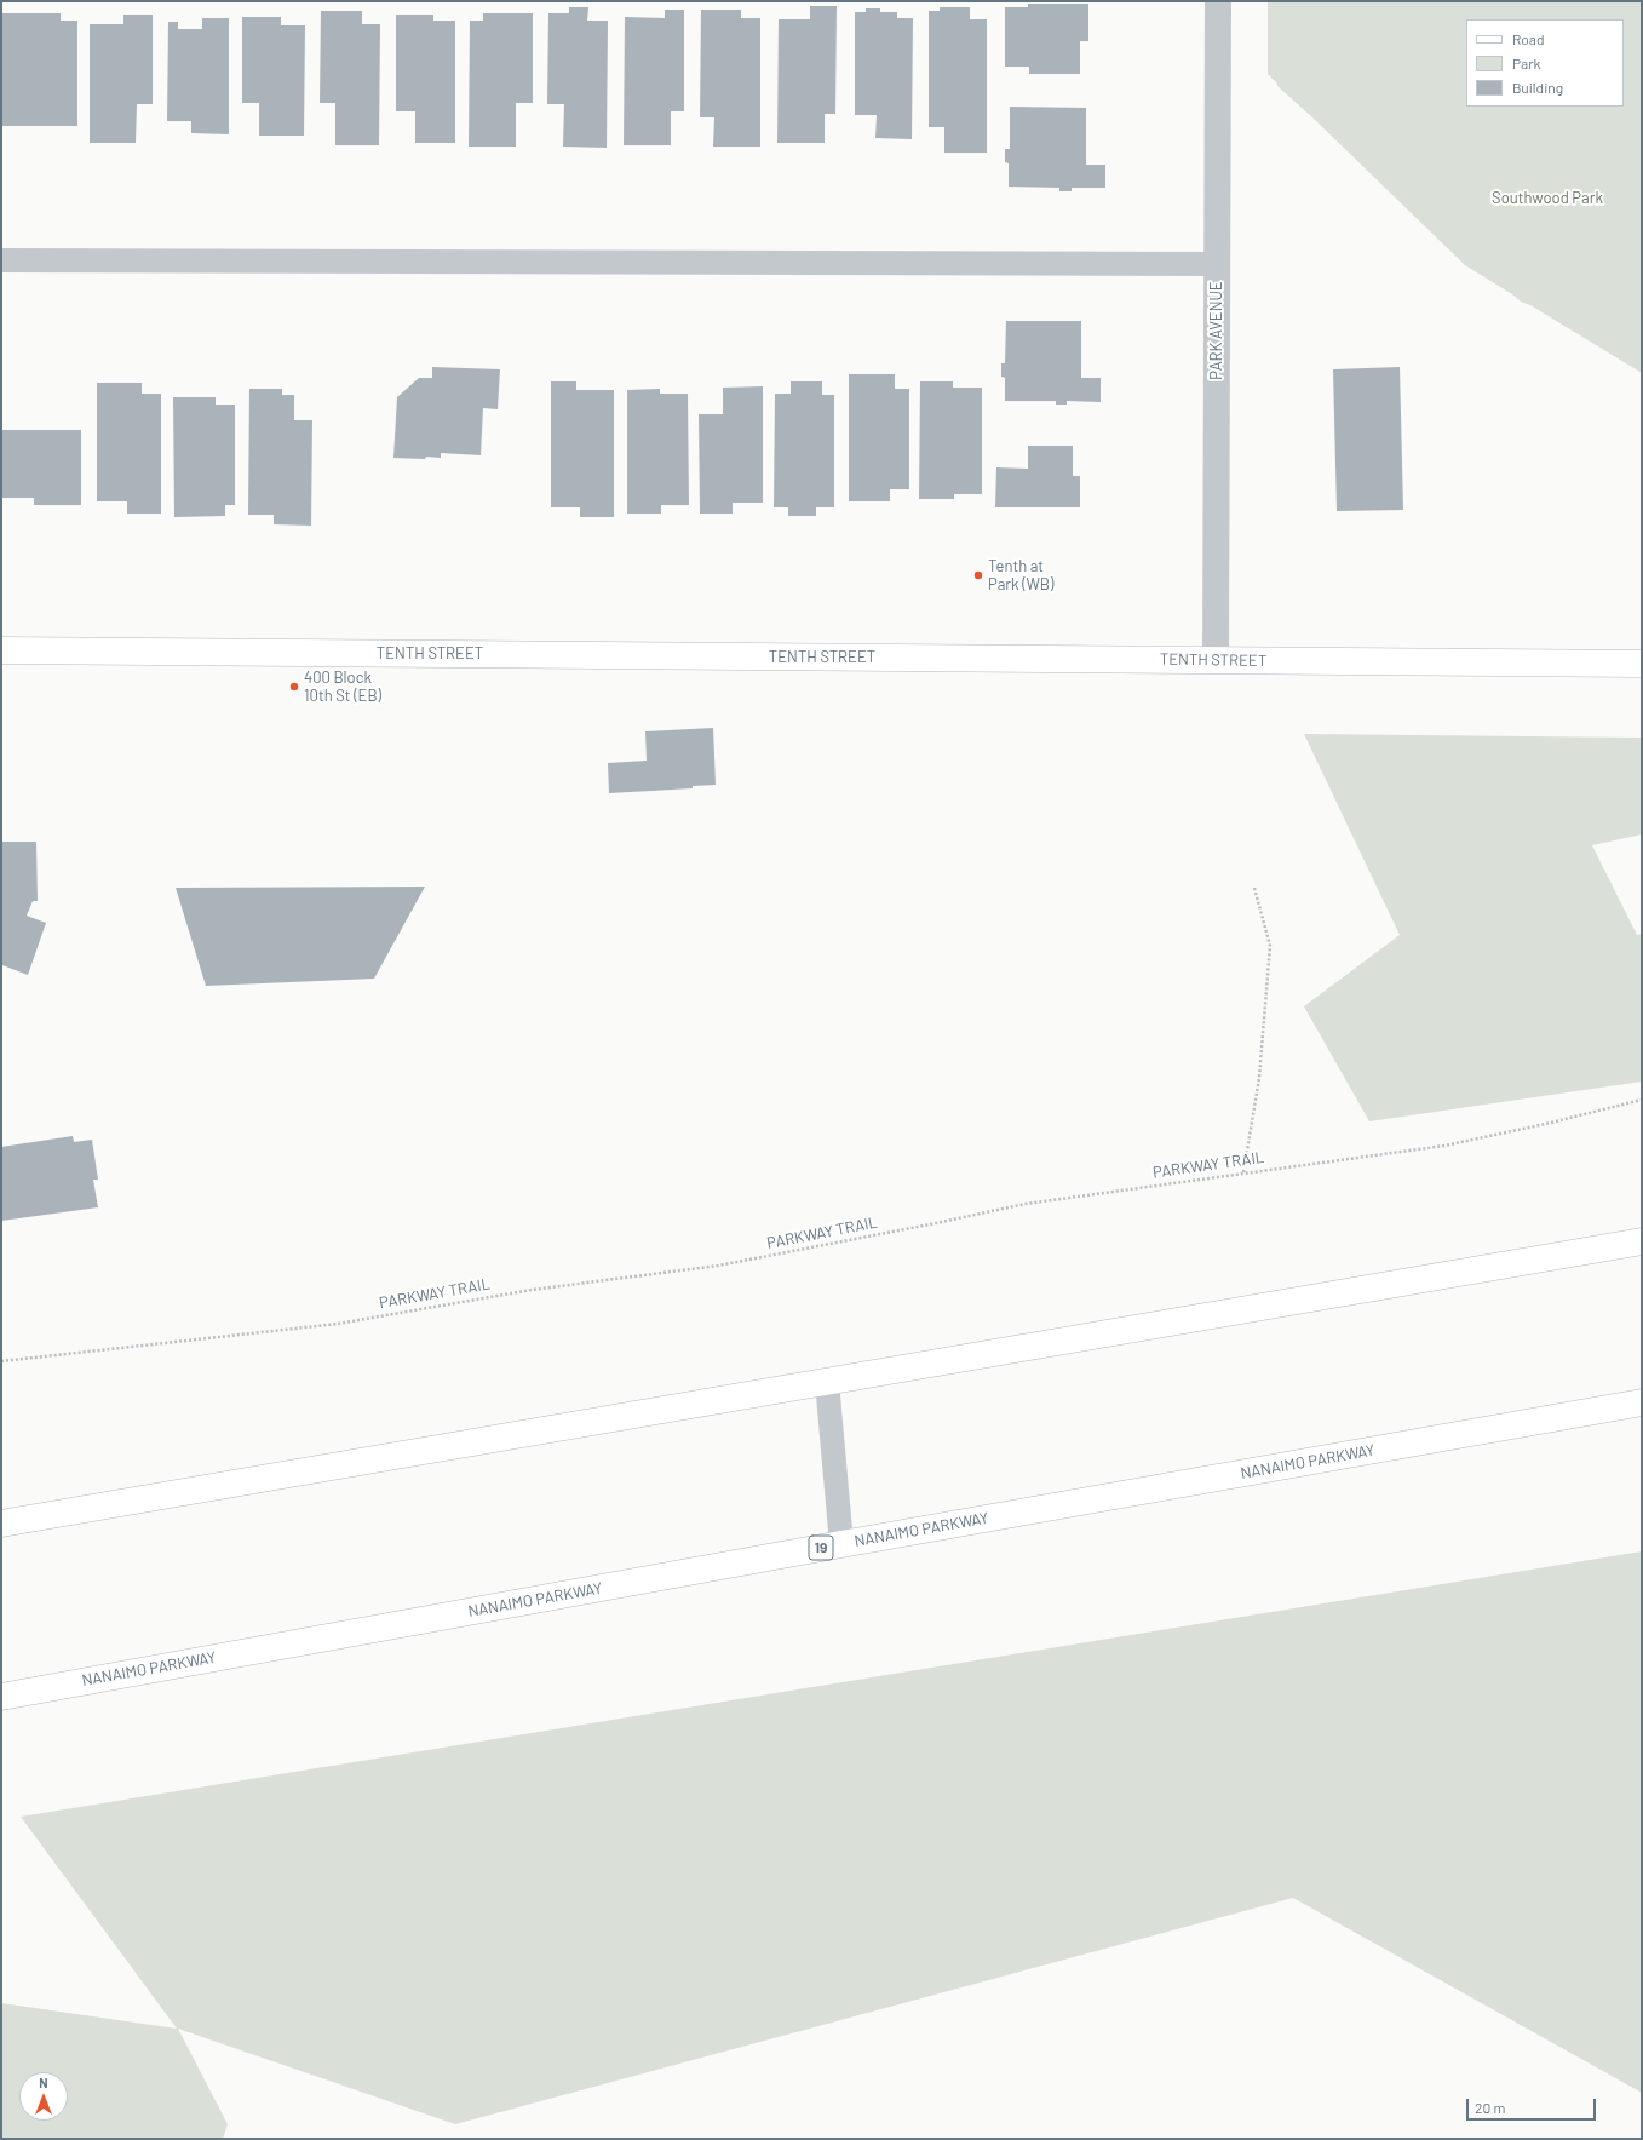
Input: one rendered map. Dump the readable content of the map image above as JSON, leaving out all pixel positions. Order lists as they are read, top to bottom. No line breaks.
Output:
{"streets":{"main road":["TENTH STREET","NANAIMO PARKWAY","19"],"street":["PARK AVENUE"],"path":["PARKWAY TRAIL"]},"crossings":[["PARK AVENUE","TENTH STREET"]],"parks":["Southwood Park"],"places":["Tenth at Park (WB)","400 Block 10th St (EB)"],"legend":["Road","Park","Building"],"scale_bar":"20 m","north":"top"}
